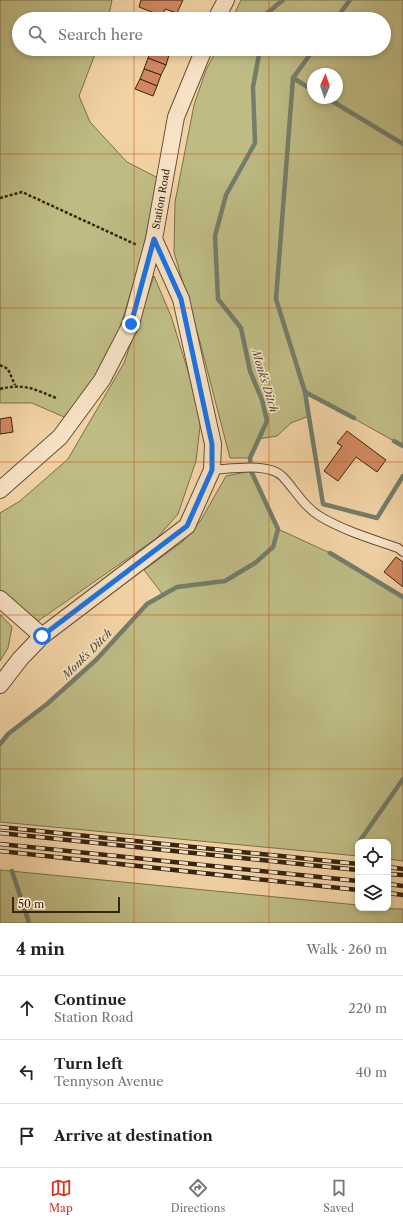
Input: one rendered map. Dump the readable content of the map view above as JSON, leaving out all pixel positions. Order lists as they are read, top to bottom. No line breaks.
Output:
{"streets":{"street":["Station Road"]},"water":["Monk's Ditch"],"scale_bar":"50 m","north":"top","page":{"search":"Search here","scale":"50 m","heading":["4 min","Walk · 260 m"],"list":[["Continue","Station Road","220 m"],["Turn left","Tennyson Avenue","40 m"],"Arrive at destination"],"nav":["Map","Directions","Saved"]}}
